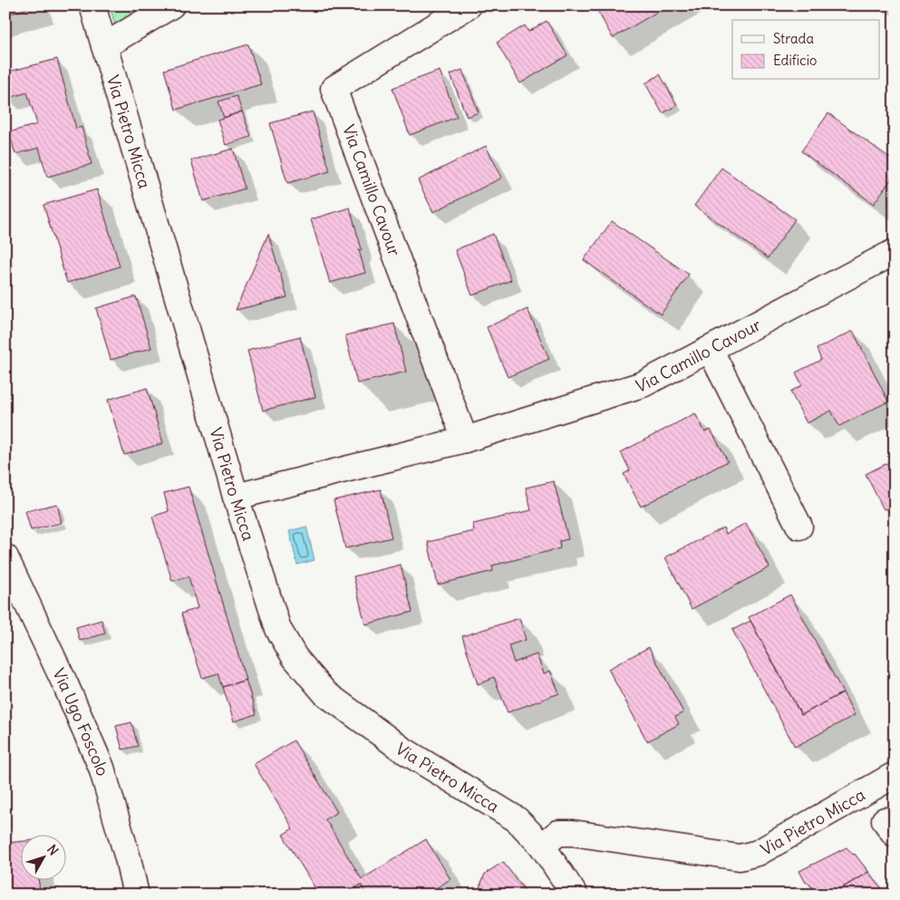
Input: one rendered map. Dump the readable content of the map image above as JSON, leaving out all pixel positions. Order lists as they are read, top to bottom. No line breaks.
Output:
{"streets":{"street":["Via Pietro Micca","Via Camillo Cavour","Via Ugo Foscolo"]},"crossings":[["Via Pietro Micca","Via Camillo Cavour"]],"legend":["Strada","Edificio"],"north":"top right"}
